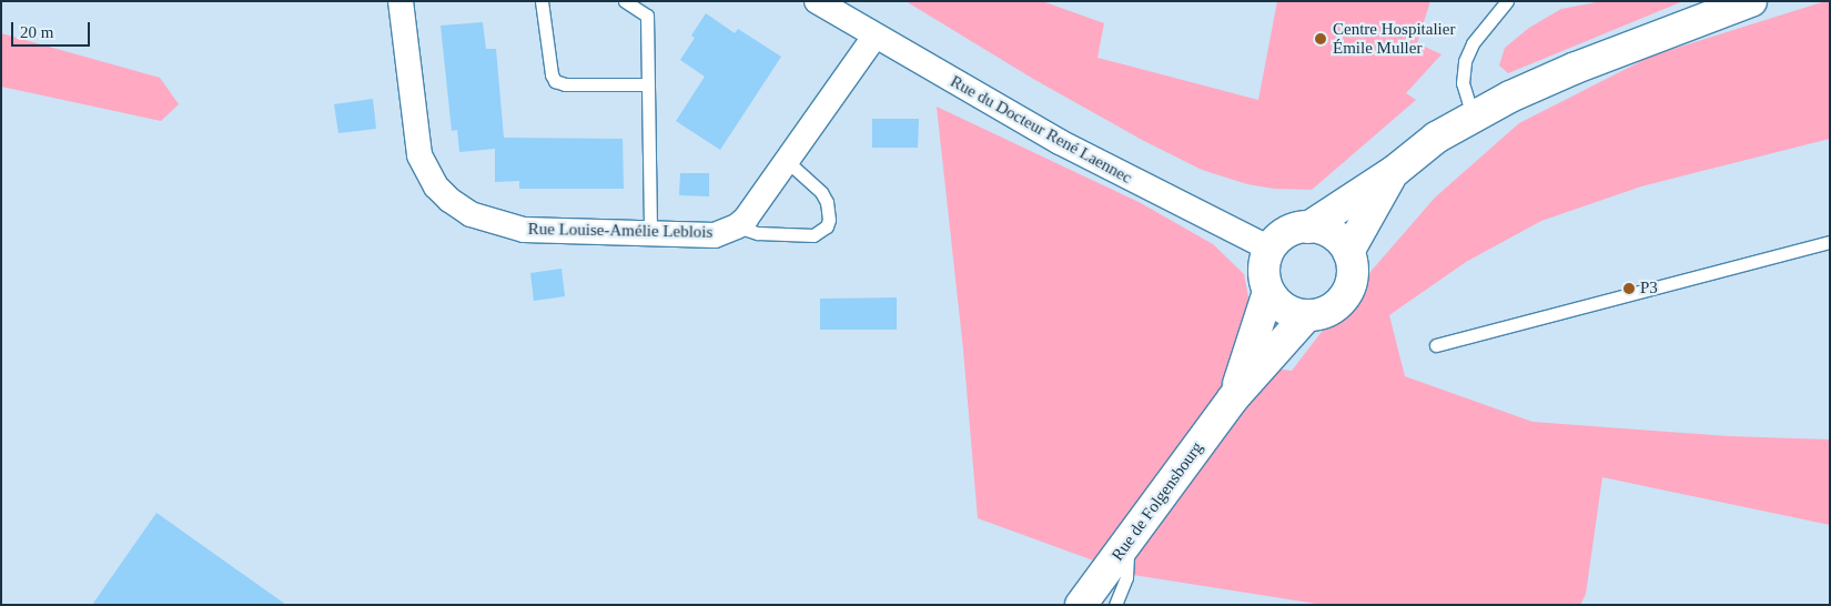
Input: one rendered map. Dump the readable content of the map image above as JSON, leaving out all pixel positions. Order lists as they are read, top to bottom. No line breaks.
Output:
{"streets":{"main road":["Rue de Folgensbourg"],"street":["Rue du Docteur René Laennec","Rue Louise-Amélie Leblois"]},"crossings":[["Rue du Docteur René Laennec","Rue Louise-Amélie Leblois"],["Rue du Docteur René Laennec","Rue de Folgensbourg"]],"places":["Centre Hospitalier Émile Muller","P3"],"scale_bar":"20 m"}
